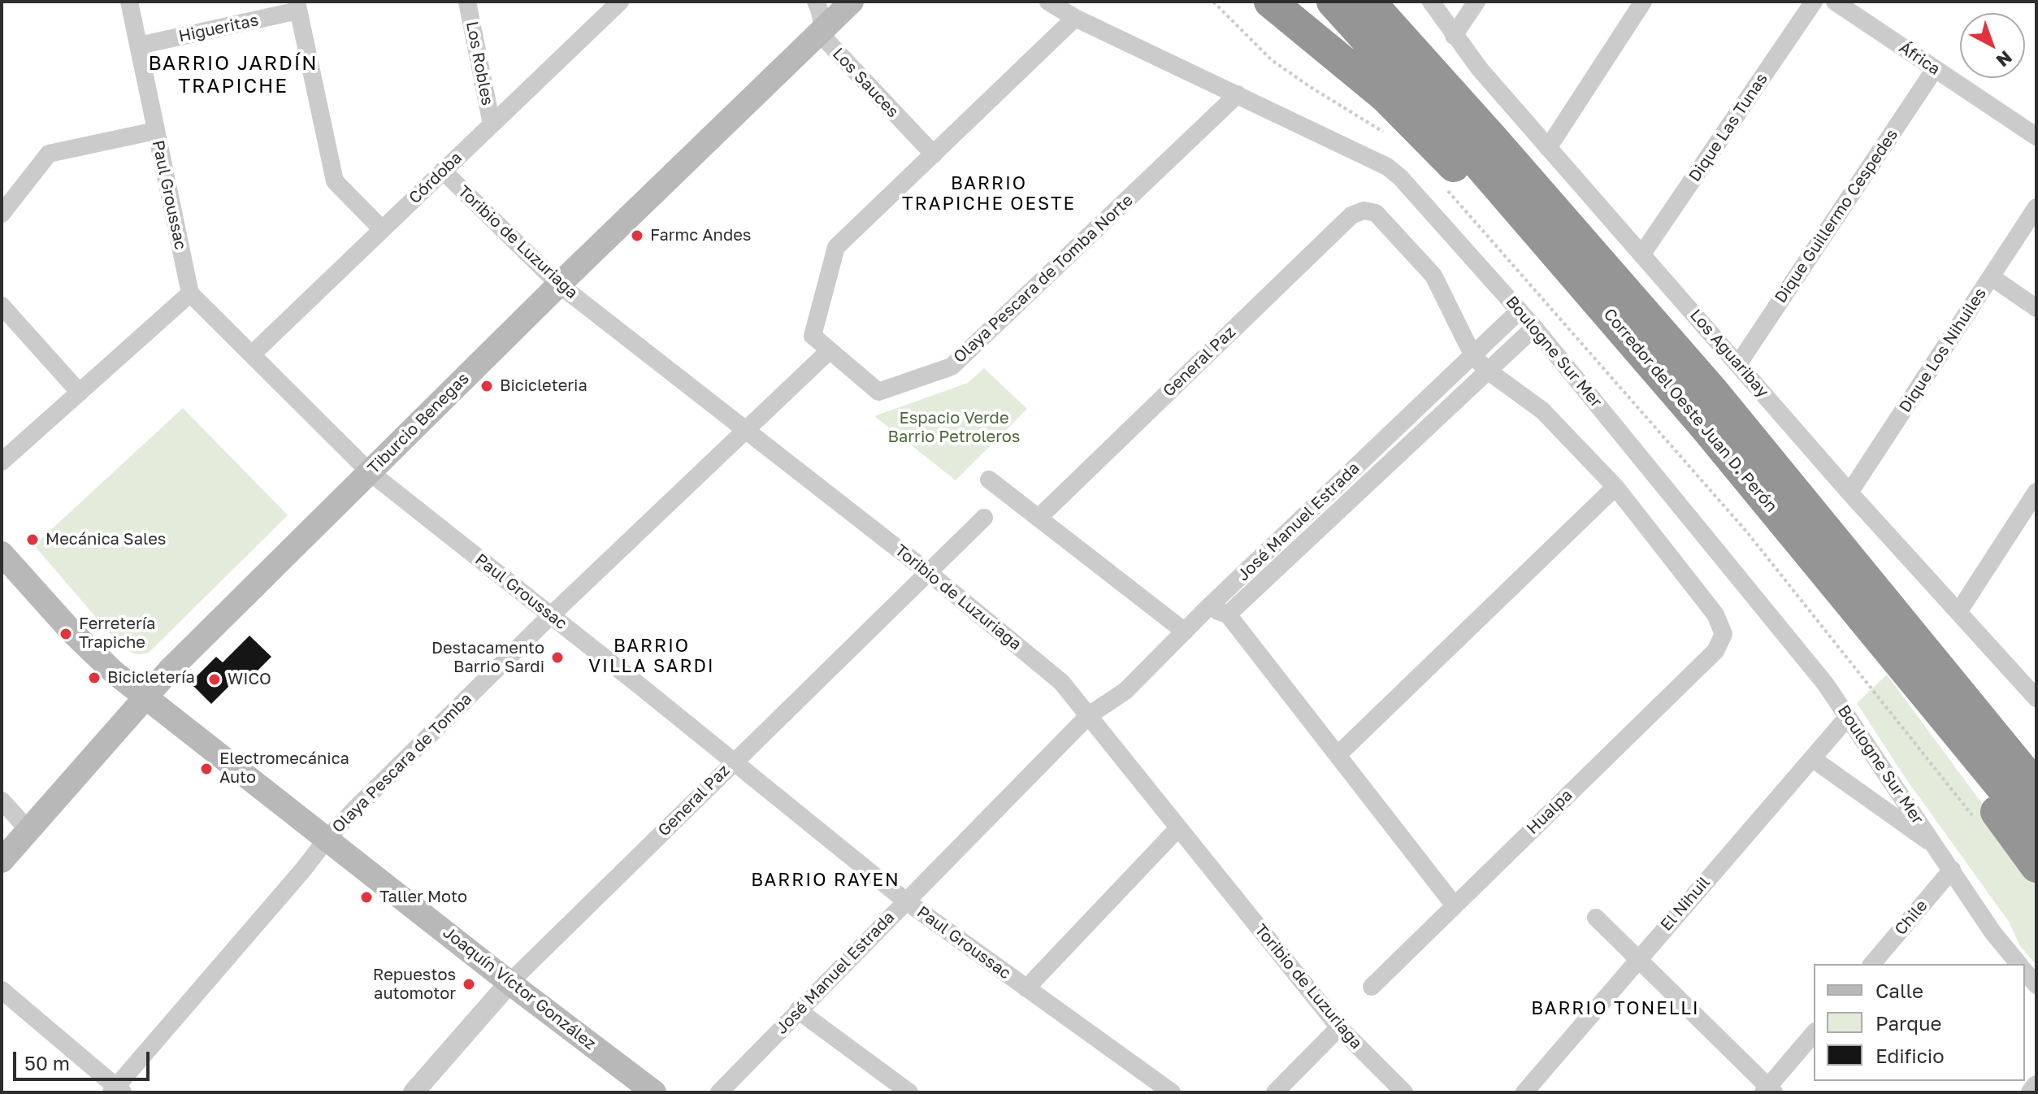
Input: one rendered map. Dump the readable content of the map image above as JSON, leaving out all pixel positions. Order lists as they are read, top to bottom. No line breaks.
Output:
{"streets":{"highway":["Corredor del Oeste Juan D. Perón"],"main road":["Tiburcio Benegas","Joaquín Víctor González"],"street":["Higueritas","África","Los Robles","Los Sauces","Dique Las Tunas","Córdoba","Paul Groussac","Dique Guillermo Cespedes","Toribio de Luzuriaga","Olaya Pescara de Tomba Norte","Dique Los Nihuiles","Boulogne Sur Mer","Los Aguaribay","General Paz","José Manuel Estrada","Olaya Pescara de Tomba","Hualpa","El Nihuil","Chile"]},"crossings":[["Higueritas","Paul Groussac"],["África","Dique Guillermo Cespedes"],["Los Robles","Córdoba"],["Los Sauces","Tiburcio Benegas"],["Dique Las Tunas","Los Aguaribay"],["Córdoba","Paul Groussac"],["Córdoba","Toribio de Luzuriaga"],["Paul Groussac","General Paz"],["Paul Groussac","Tiburcio Benegas"],["Paul Groussac","José Manuel Estrada"],["Paul Groussac","Olaya Pescara de Tomba"],["Dique Guillermo Cespedes","Los Aguaribay"],["Toribio de Luzuriaga","General Paz"],["Toribio de Luzuriaga","Tiburcio Benegas"],["Toribio de Luzuriaga","José Manuel Estrada"],["Toribio de Luzuriaga","Olaya Pescara de Tomba"],["Olaya Pescara de Tomba Norte","Boulogne Sur Mer"],["Olaya Pescara de Tomba Norte","Olaya Pescara de Tomba"],["Dique Los Nihuiles","Los Aguaribay"],["Boulogne Sur Mer","José Manuel Estrada"],["Boulogne Sur Mer","El Nihuil"],["Boulogne Sur Mer","Chile"],["General Paz","José Manuel Estrada"],["General Paz","Joaquín Víctor González"],["Tiburcio Benegas","Joaquín Víctor González"],["Olaya Pescara de Tomba","Joaquín Víctor González"]],"districts":["BARRIO JARDÍN TRAPICHE","BARRIO TRAPICHE OESTE","BARRIO VILLA SARDI","BARRIO RAYEN","BARRIO TONELLI"],"parks":["Espacio Verde Barrio Petroleros"],"places":["Farmc Andes","Bicicleteria","Mecánica Sales","Ferretería Trapiche","Destacamento Barrio Sardi","Bicicletería","WICO","Electromecánica Auto","Taller Moto","Repuestos automotor"],"legend":["Calle","Parque","Edificio"],"scale_bar":"50 m","north":"bottom right"}
